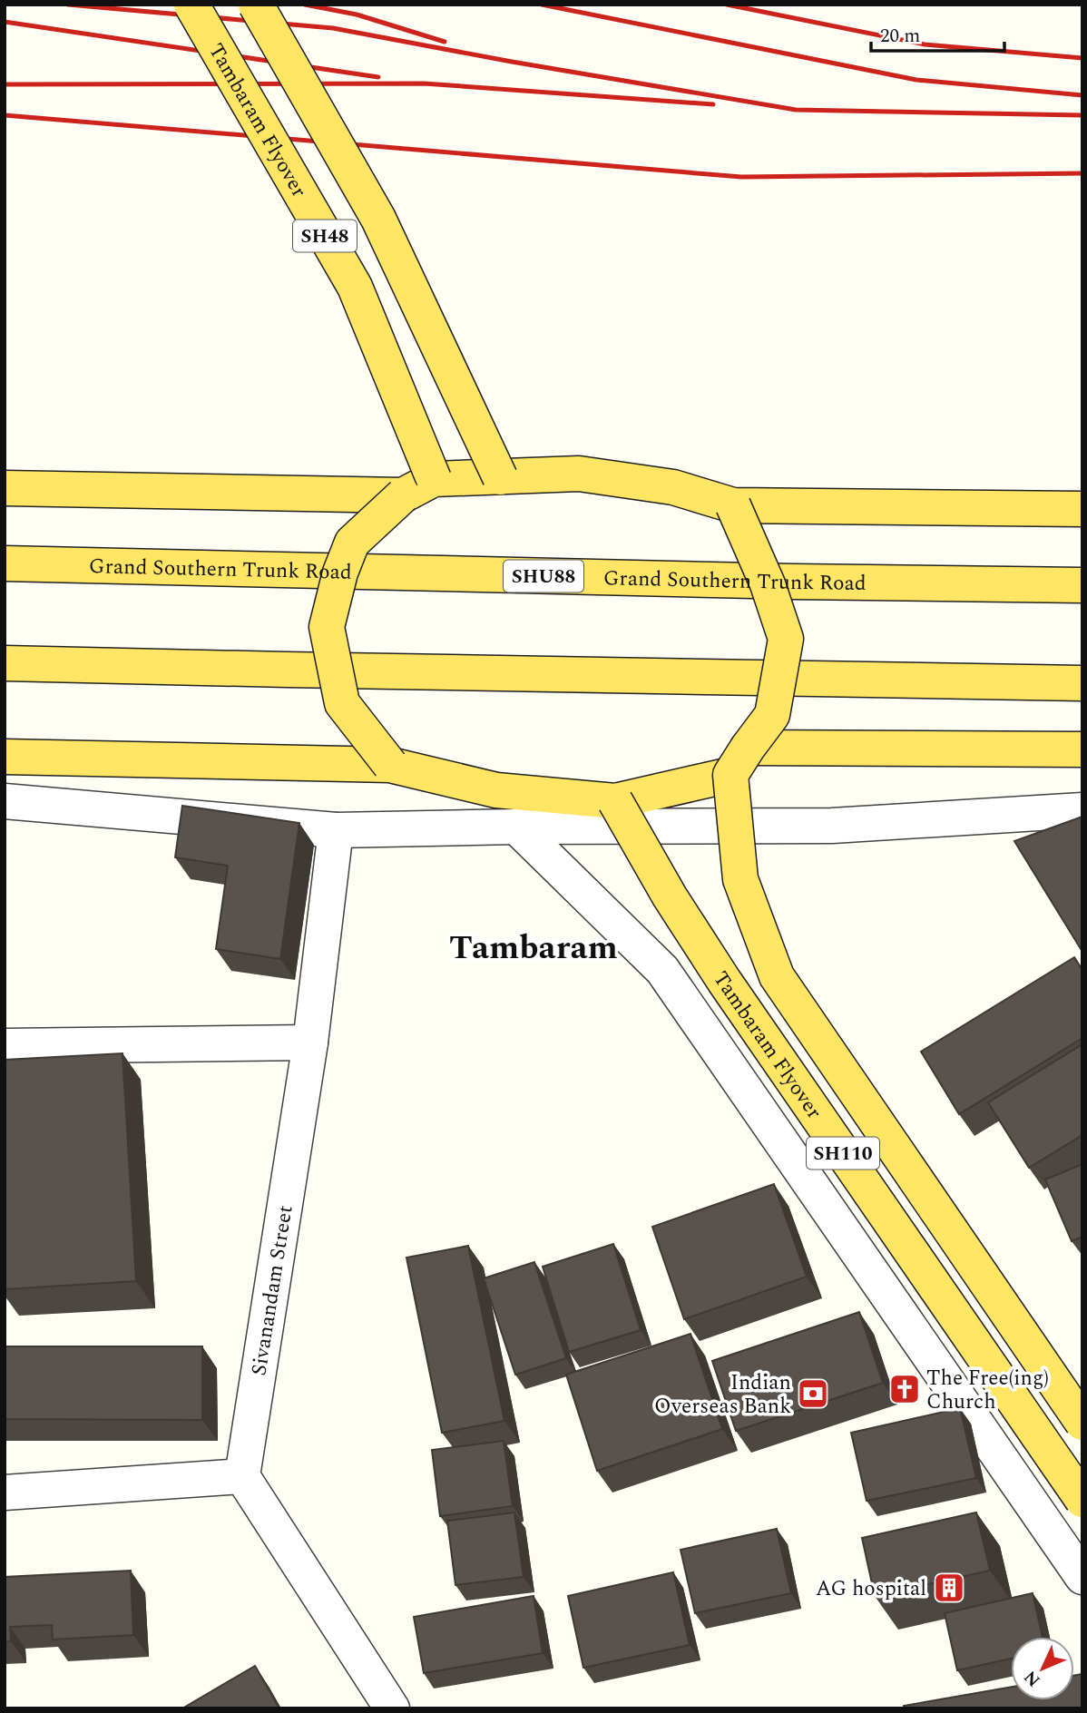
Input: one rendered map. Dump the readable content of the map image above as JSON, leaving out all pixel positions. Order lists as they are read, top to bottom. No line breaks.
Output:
{"streets":{"main road":["Tambaram Flyover","SH48","Grand Southern Trunk Road","SHU88","SH110"],"street":["Sivanandam Street"]},"districts":["Tambaram"],"places":{"church":["The Free(ing) Church"],"bank":["Indian Overseas Bank"],"building":["AG hospital"]},"scale_bar":"20 m","north":"bottom left"}
